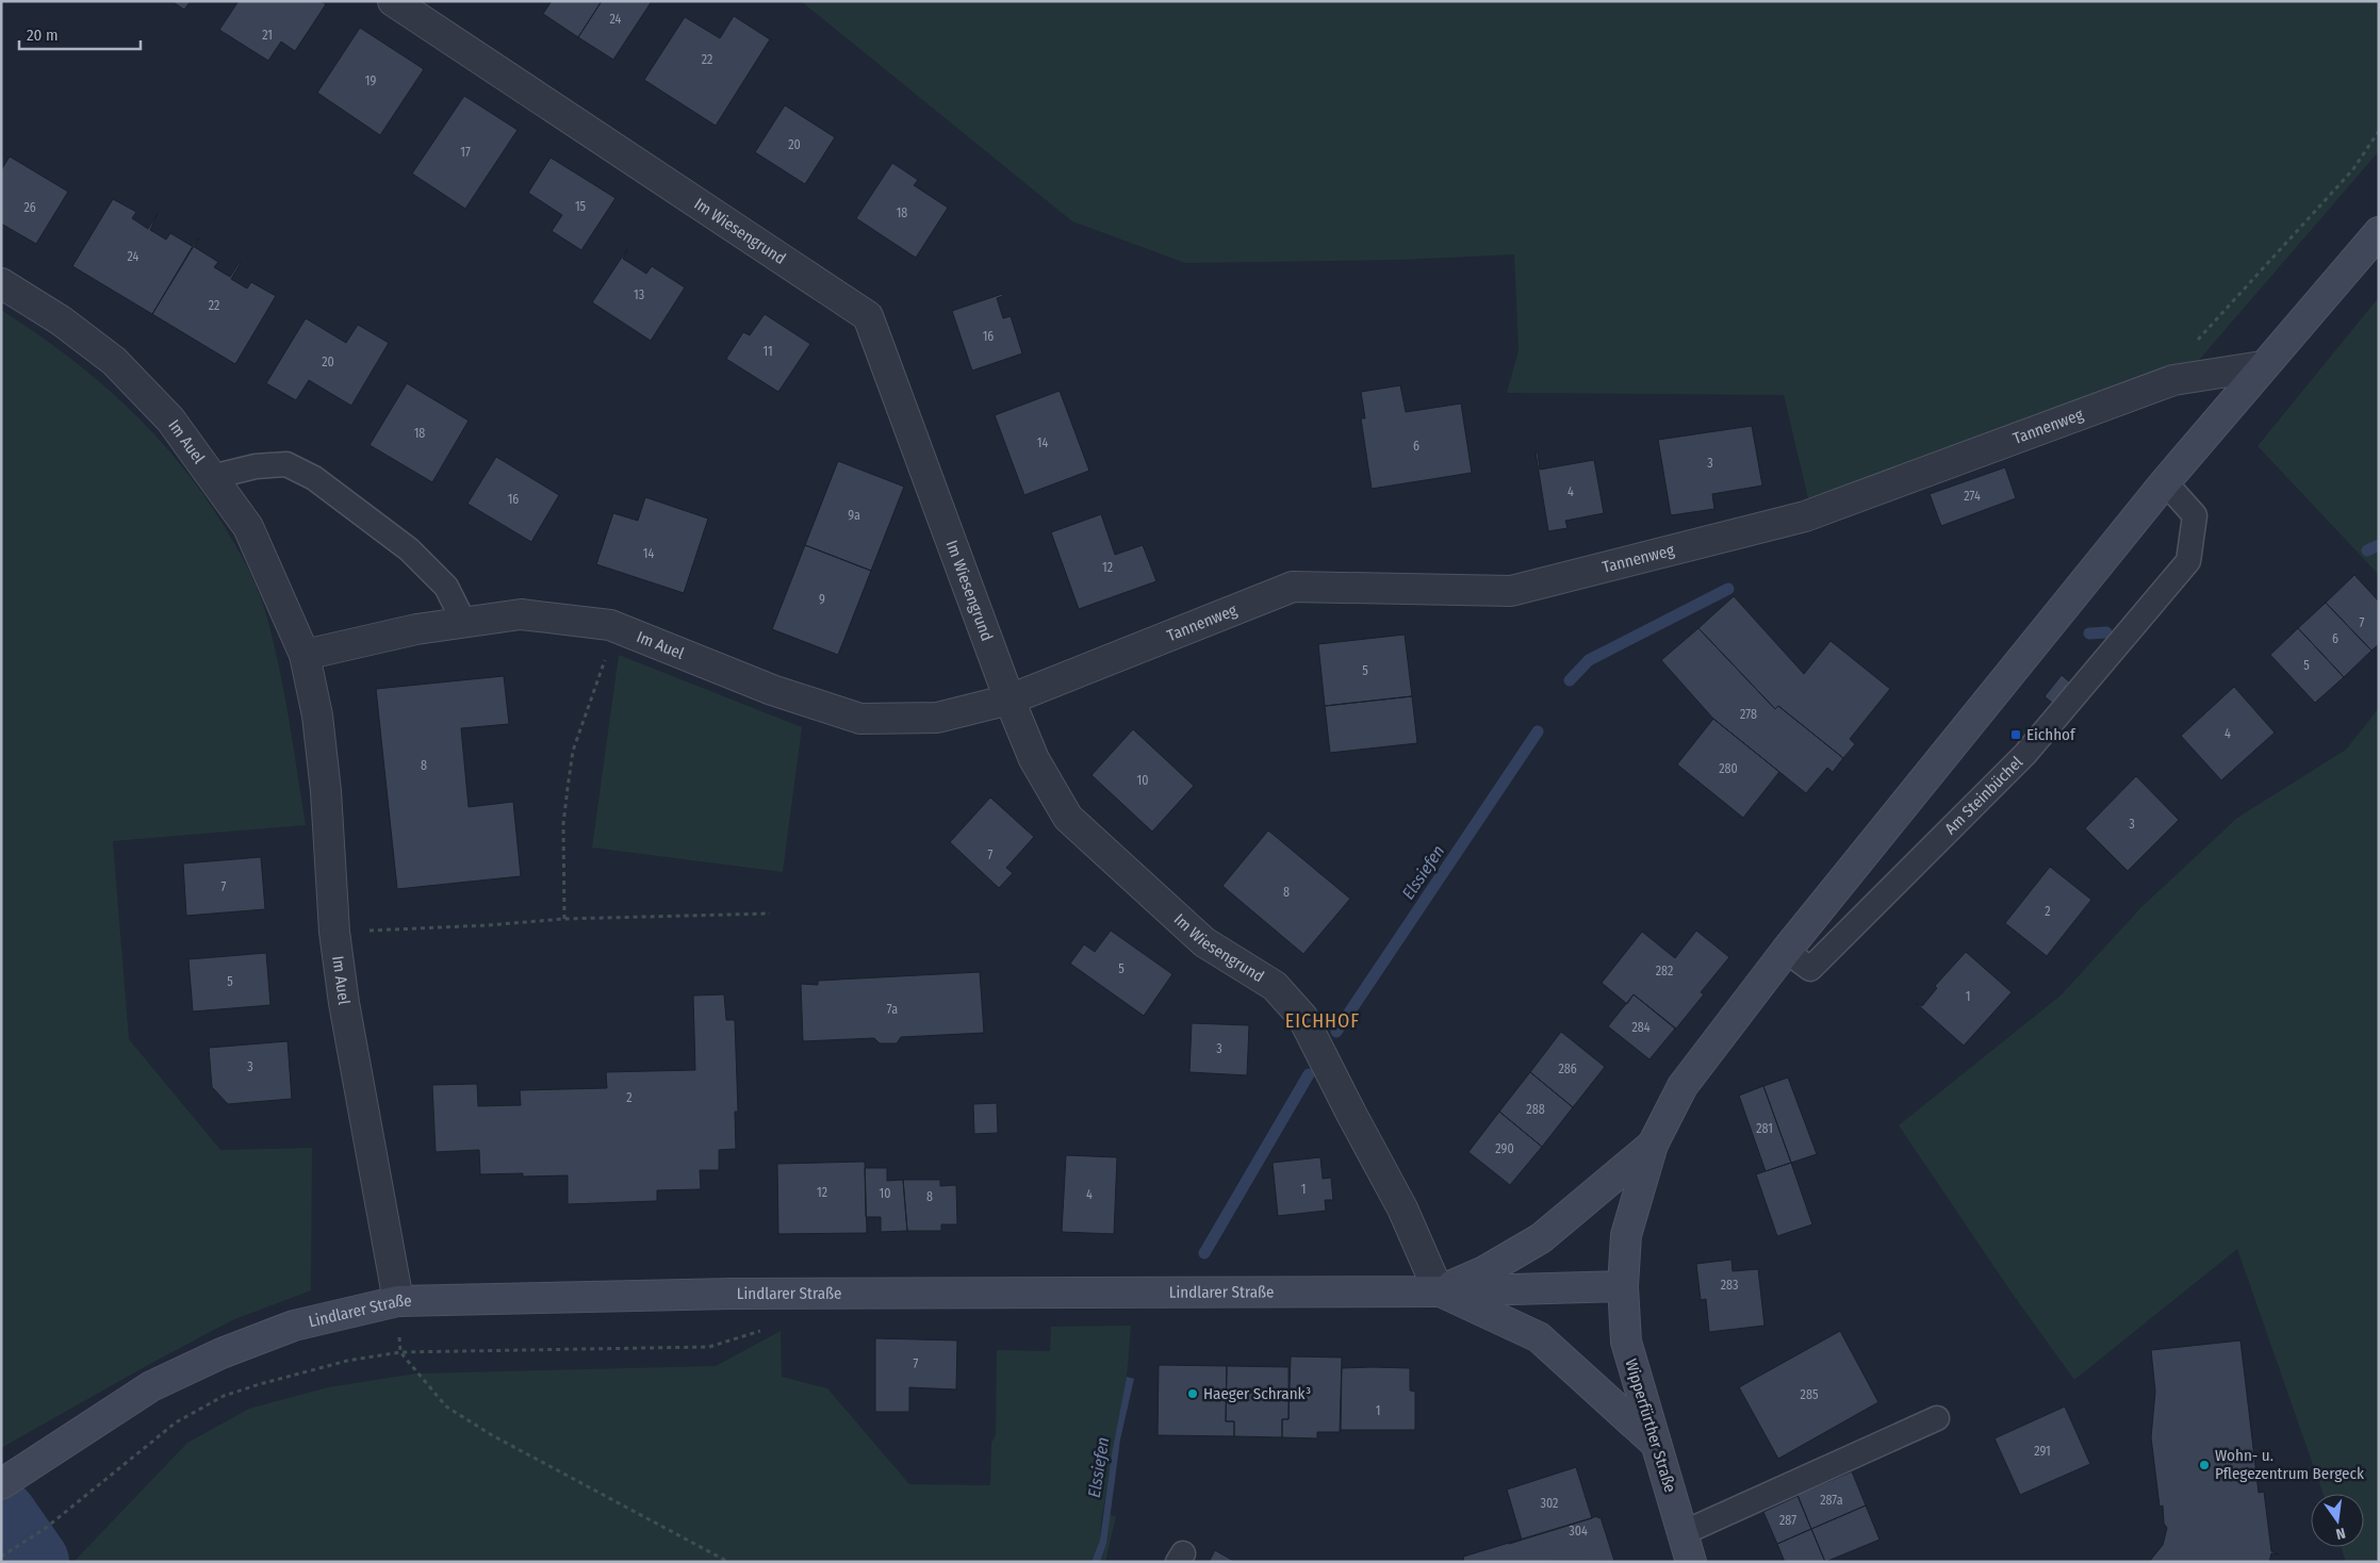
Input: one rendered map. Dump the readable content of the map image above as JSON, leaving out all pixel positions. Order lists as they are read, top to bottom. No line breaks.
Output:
{"streets":{"main road":["Lindlarer Straße","Wipperfürther Straße"],"street":["Im Wiesengrund","Tannenweg","Im Auel"],"lane":["Am Steinbüchel"]},"crossings":[["Im Wiesengrund","Tannenweg"],["Im Wiesengrund","Im Auel"],["Im Wiesengrund","Lindlarer Straße"],["Tannenweg","Im Auel"],["Im Auel","Lindlarer Straße"],["Lindlarer Straße","Wipperfürther Straße"]],"districts":["EICHHOF"],"water":["Elssiefen"],"places":{"transit":["Eichhof"],"other":["Haeger Schrank³","Wohn- u. Pflegezentrum Bergeck"]},"house_numbers":["24","21","22","19","20","17","15","26","18","24","13","22","16","11","20","18","14","6","3","4","274","16","9a","14","12","9","7","6","5","5","278","4","8","280","10","3","7","7","8","2","5","282","5","1","7a","284","3","3","286","2","288","281","290","1","12","10","4","8","283","7","285","1","291","287a","302","287","304"],"scale_bar":"20 m","north":"bottom"}
